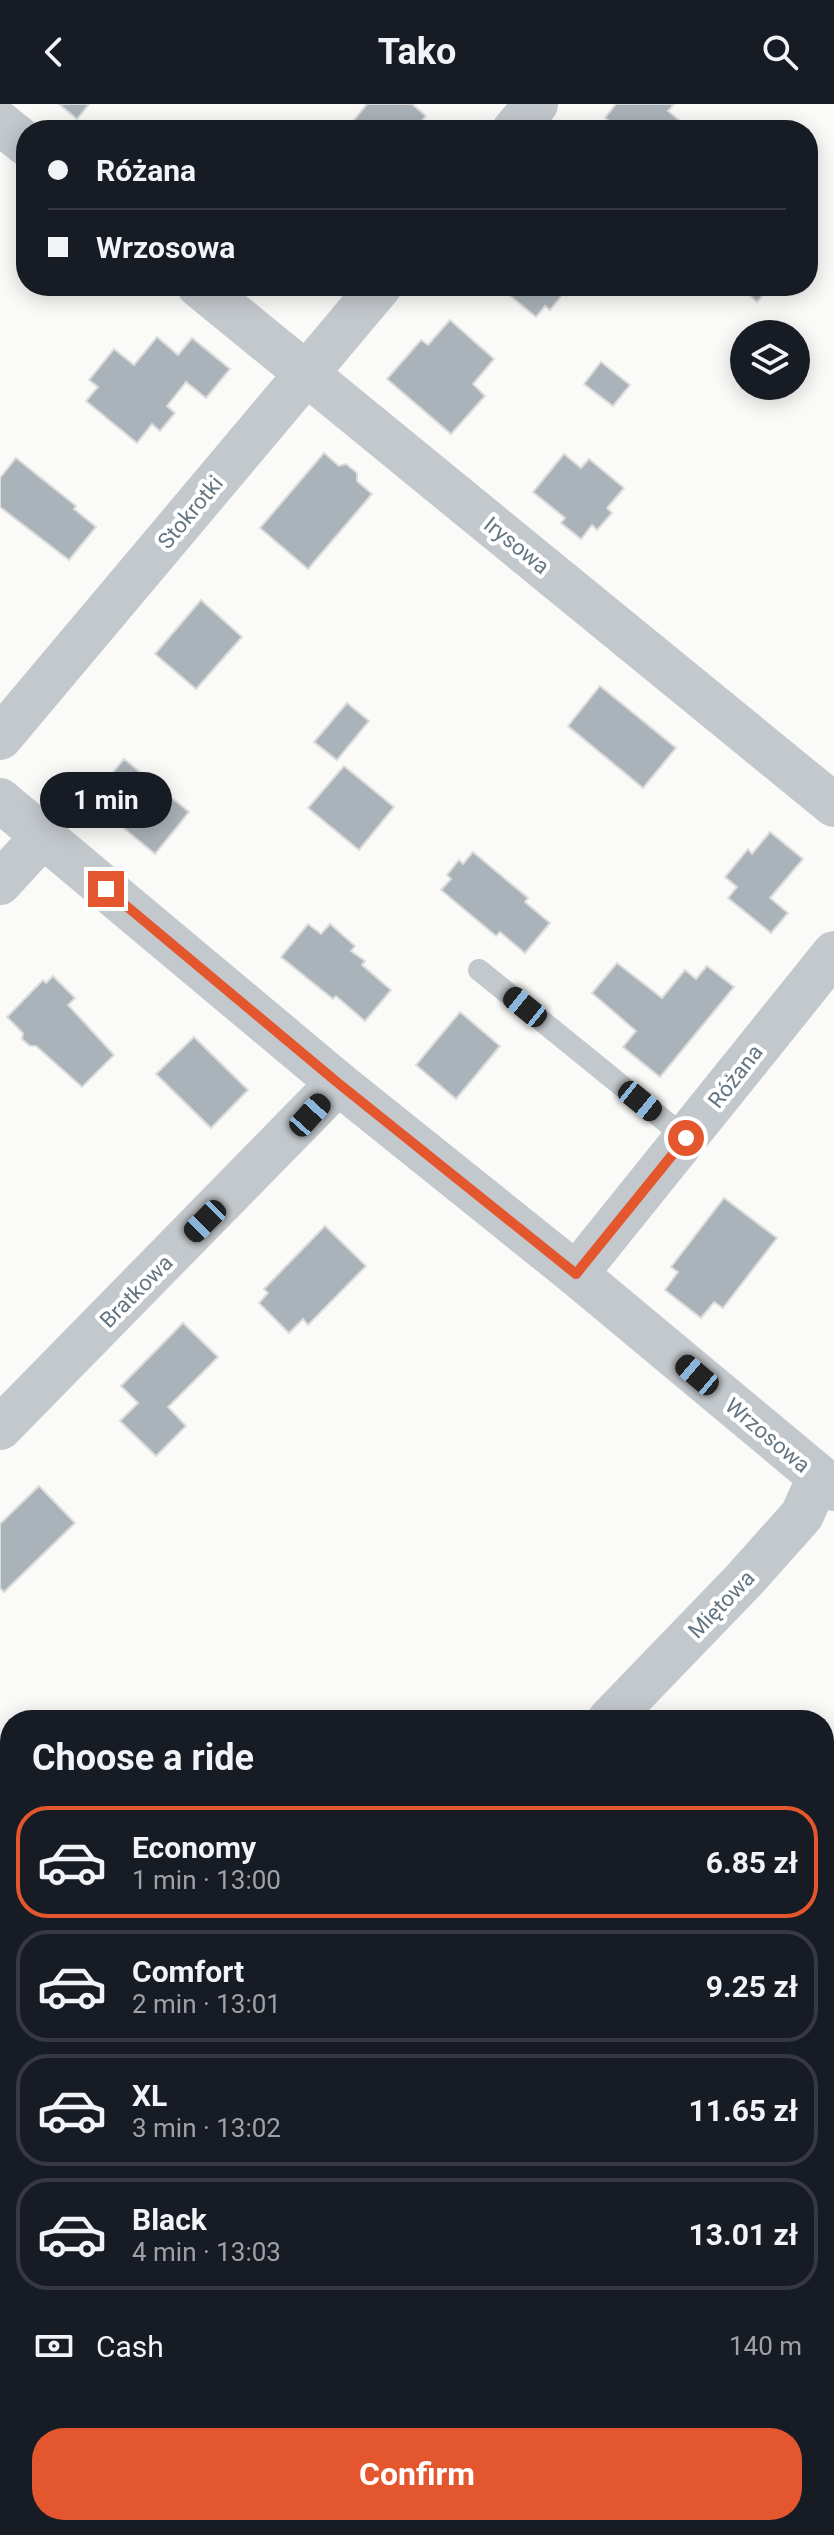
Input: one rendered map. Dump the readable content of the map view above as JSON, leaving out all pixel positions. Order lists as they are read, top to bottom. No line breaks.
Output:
{"streets":{"street":["Stokrotki","Irysowa","Różana","Bratkowa","Wrzosowa","Miętowa"]},"crossings":[["Stokrotki","Irysowa"],["Różana","Wrzosowa"],["Bratkowa","Wrzosowa"],["Wrzosowa","Miętowa"]],"page":{"header":"Tako","banner":["Różana","Wrzosowa"],"bubble":"1 min","heading":"Choose a ride","list":[{"name":"Economy","note":"1 min · 13:00","value":"6.85 zł"},{"name":"Comfort","note":"2 min · 13:01","value":"9.25 zł"},{"name":"XL","note":"3 min · 13:02","value":"11.65 zł"},{"name":"Black","note":"4 min · 13:03","value":"13.01 zł"}],"pay":["Cash","140 m"],"buttons":"Confirm"}}
